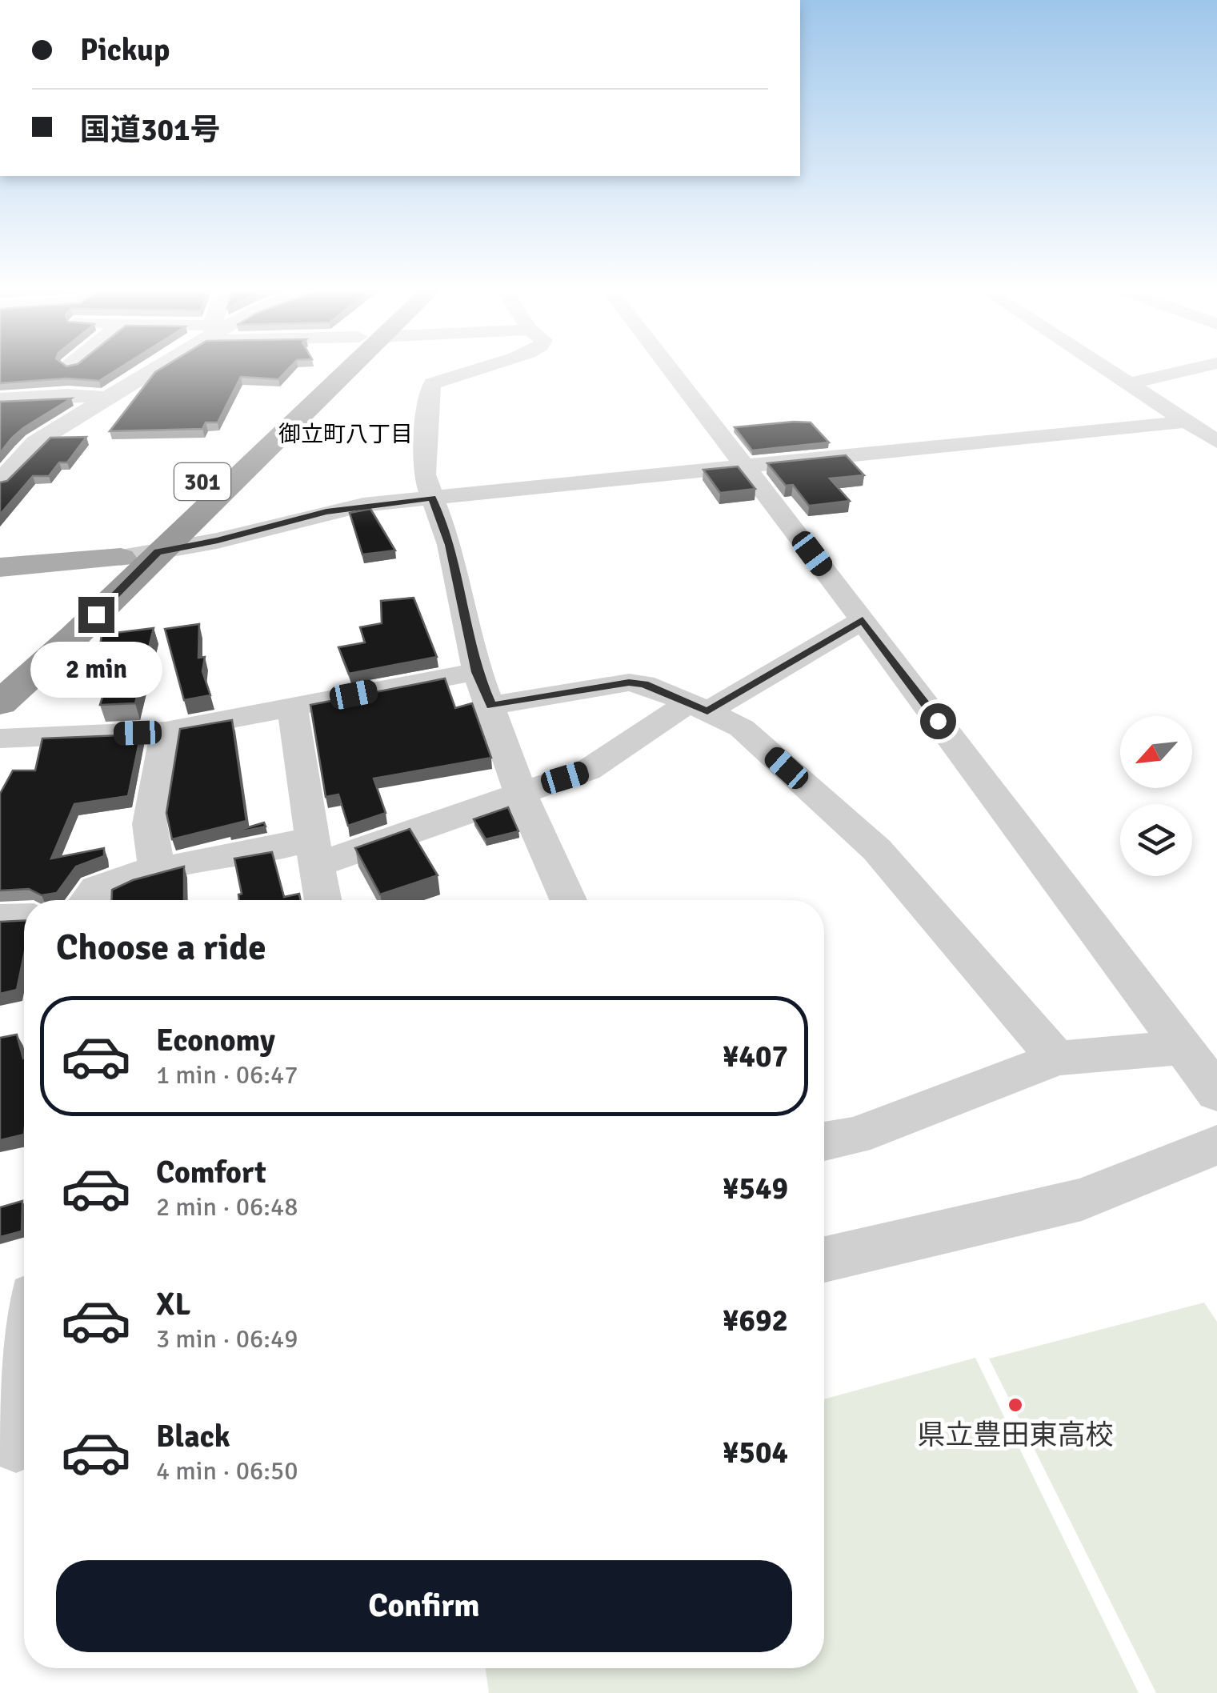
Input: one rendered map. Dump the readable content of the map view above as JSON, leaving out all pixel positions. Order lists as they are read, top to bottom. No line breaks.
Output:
{"streets":{"highway":["301"]},"districts":["御立町八丁目"],"places":["県立豊田東高校"],"north":"bottom left","page":{"banner":["Pickup","国道301号"],"bubble":"2 min","heading":"Choose a ride","list":[{"name":"Economy","note":"1 min · 06:47","value":"¥407"},{"name":"Comfort","note":"2 min · 06:48","value":"¥549"},{"name":"XL","note":"3 min · 06:49","value":"¥692"},{"name":"Black","note":"4 min · 06:50","value":"¥504"}],"buttons":"Confirm"}}
